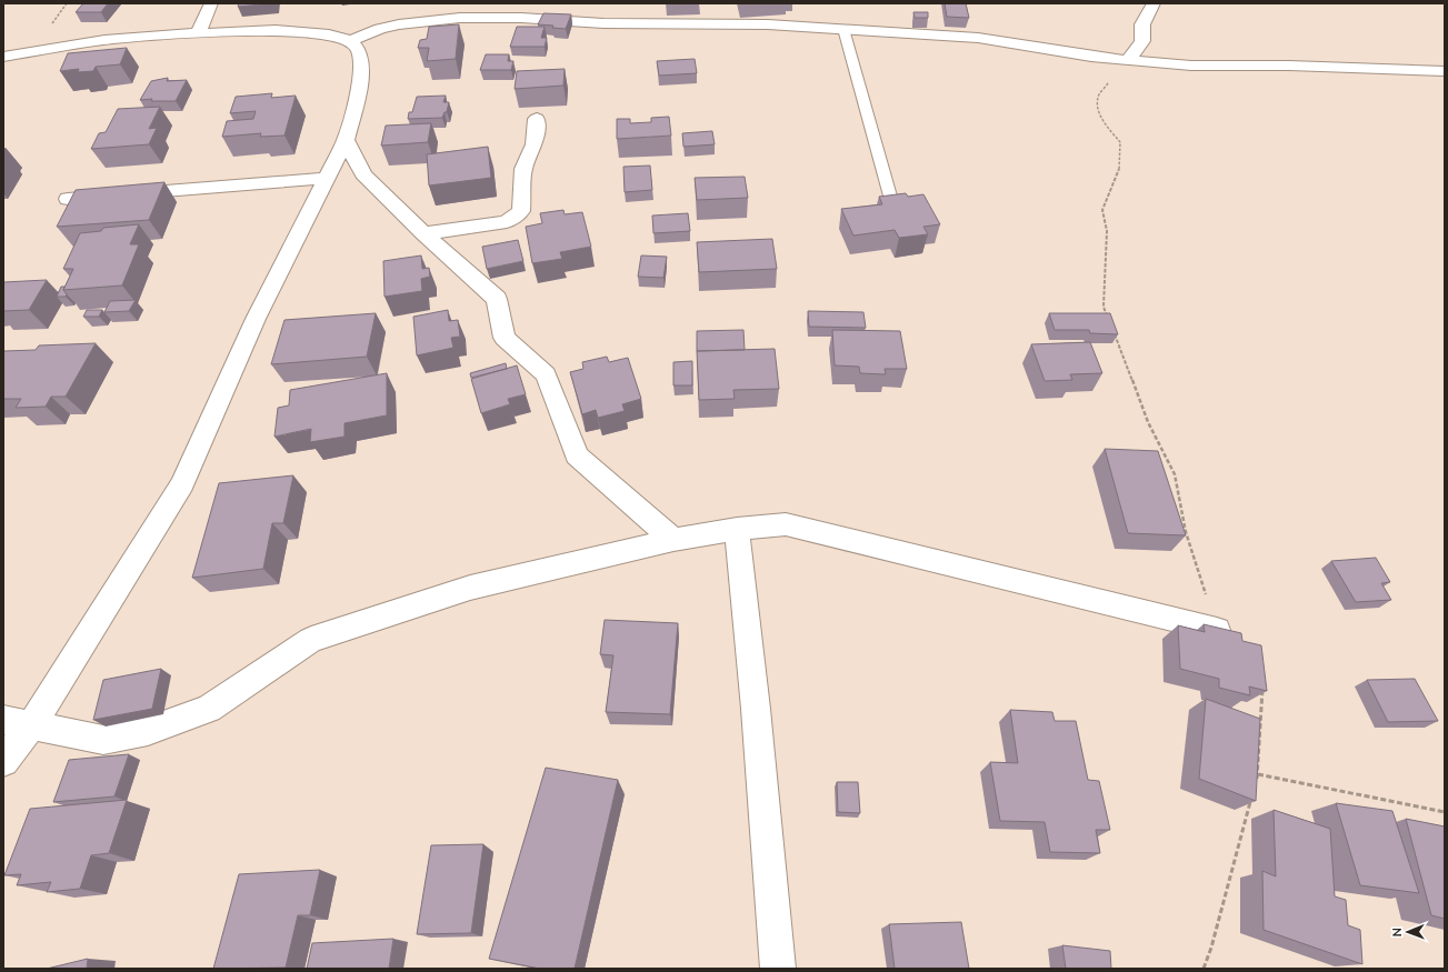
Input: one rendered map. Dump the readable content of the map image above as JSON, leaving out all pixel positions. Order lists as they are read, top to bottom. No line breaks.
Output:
{"north":"left"}
